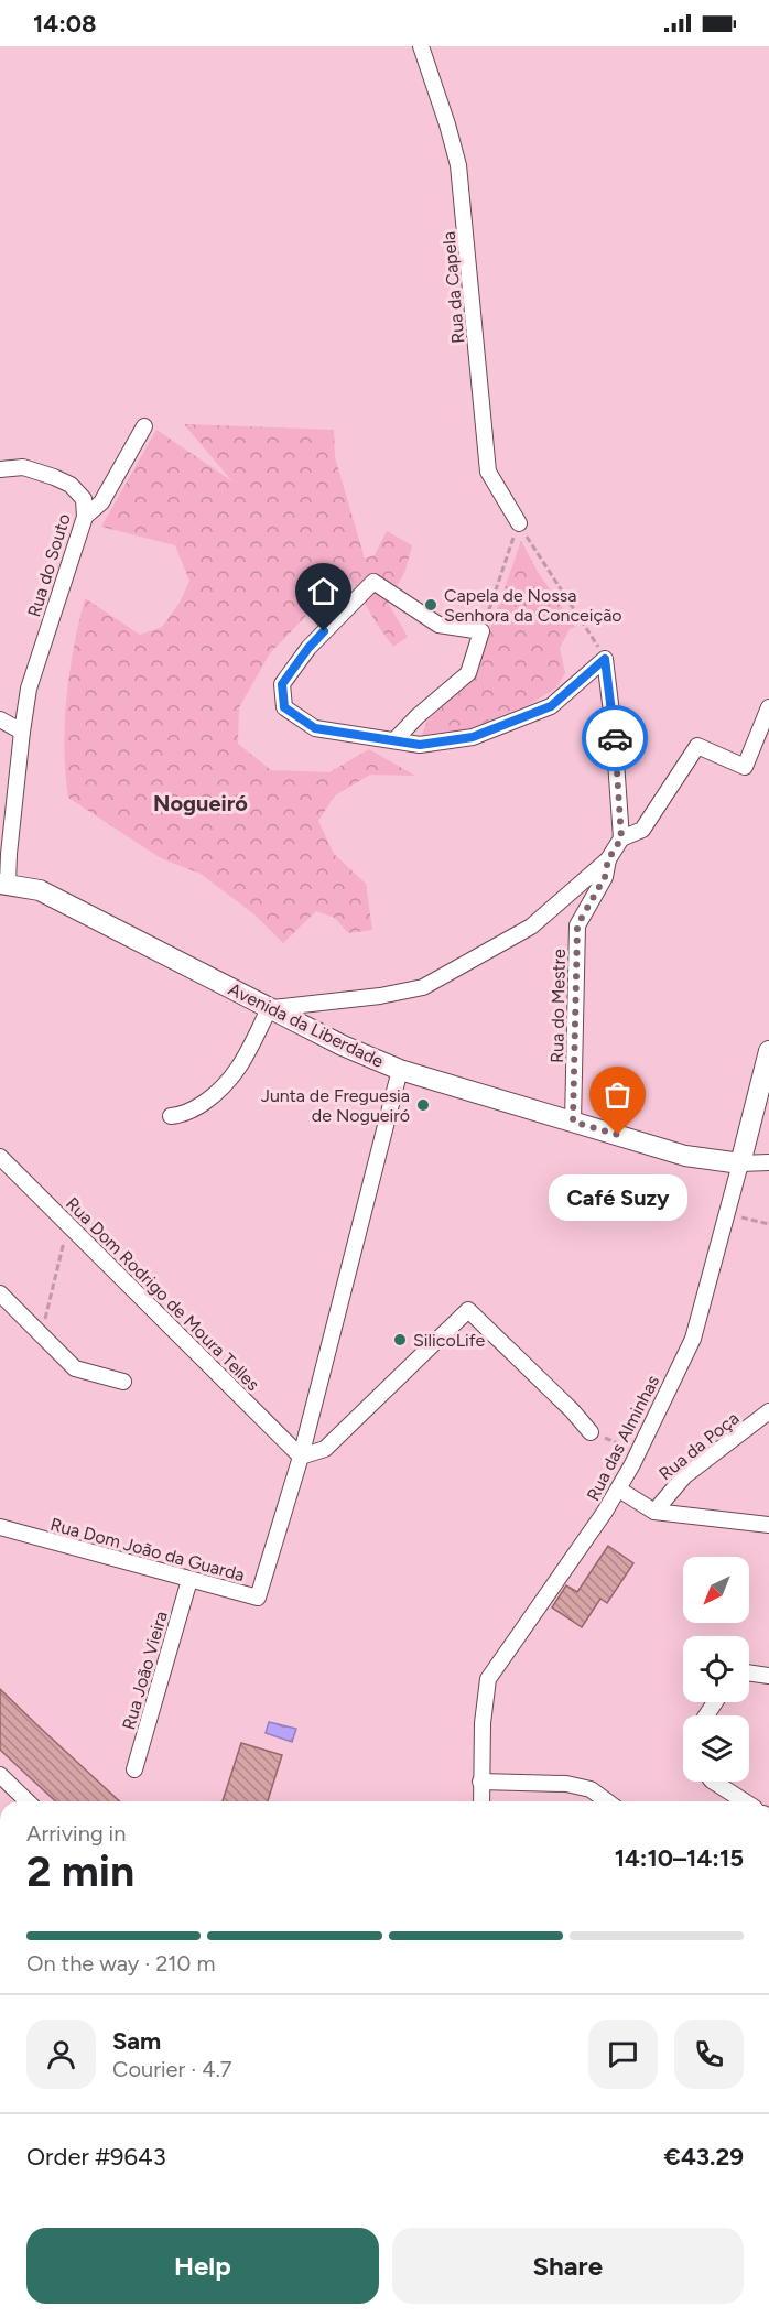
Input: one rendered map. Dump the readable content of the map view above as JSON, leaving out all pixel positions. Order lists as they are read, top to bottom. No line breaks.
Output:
{"streets":{"street":["Rua da Capela","Rua do Souto","Rua do Mestre","Avenida da Liberdade","Rua Dom Rodrigo de Moura Telles","Rua das Alminhas","Rua da Poça","Rua Dom João da Guarda","Rua João Vieira"]},"crossings":[["Rua do Souto","Avenida da Liberdade"],["Rua do Mestre","Avenida da Liberdade"],["Avenida da Liberdade","Rua das Alminhas"],["Rua Dom Rodrigo de Moura Telles","Rua Dom João da Guarda"],["Rua Dom João da Guarda","Rua João Vieira"]],"districts":["Nogueiró"],"places":["Capela de Nossa Senhora da Conceição","Junta de Freguesia de Nogueiró","Café Suzy","SilicoLife"],"north":"bottom left","page":{"status":"14:08","bubble":"Café Suzy","heading":["2 min","Arriving in","14:10–14:15"],"panel":["Sam","Courier · 4.7","Order #9643","€43.29"],"bar":"On the way · 210 m","buttons":["Help","Share"]}}
